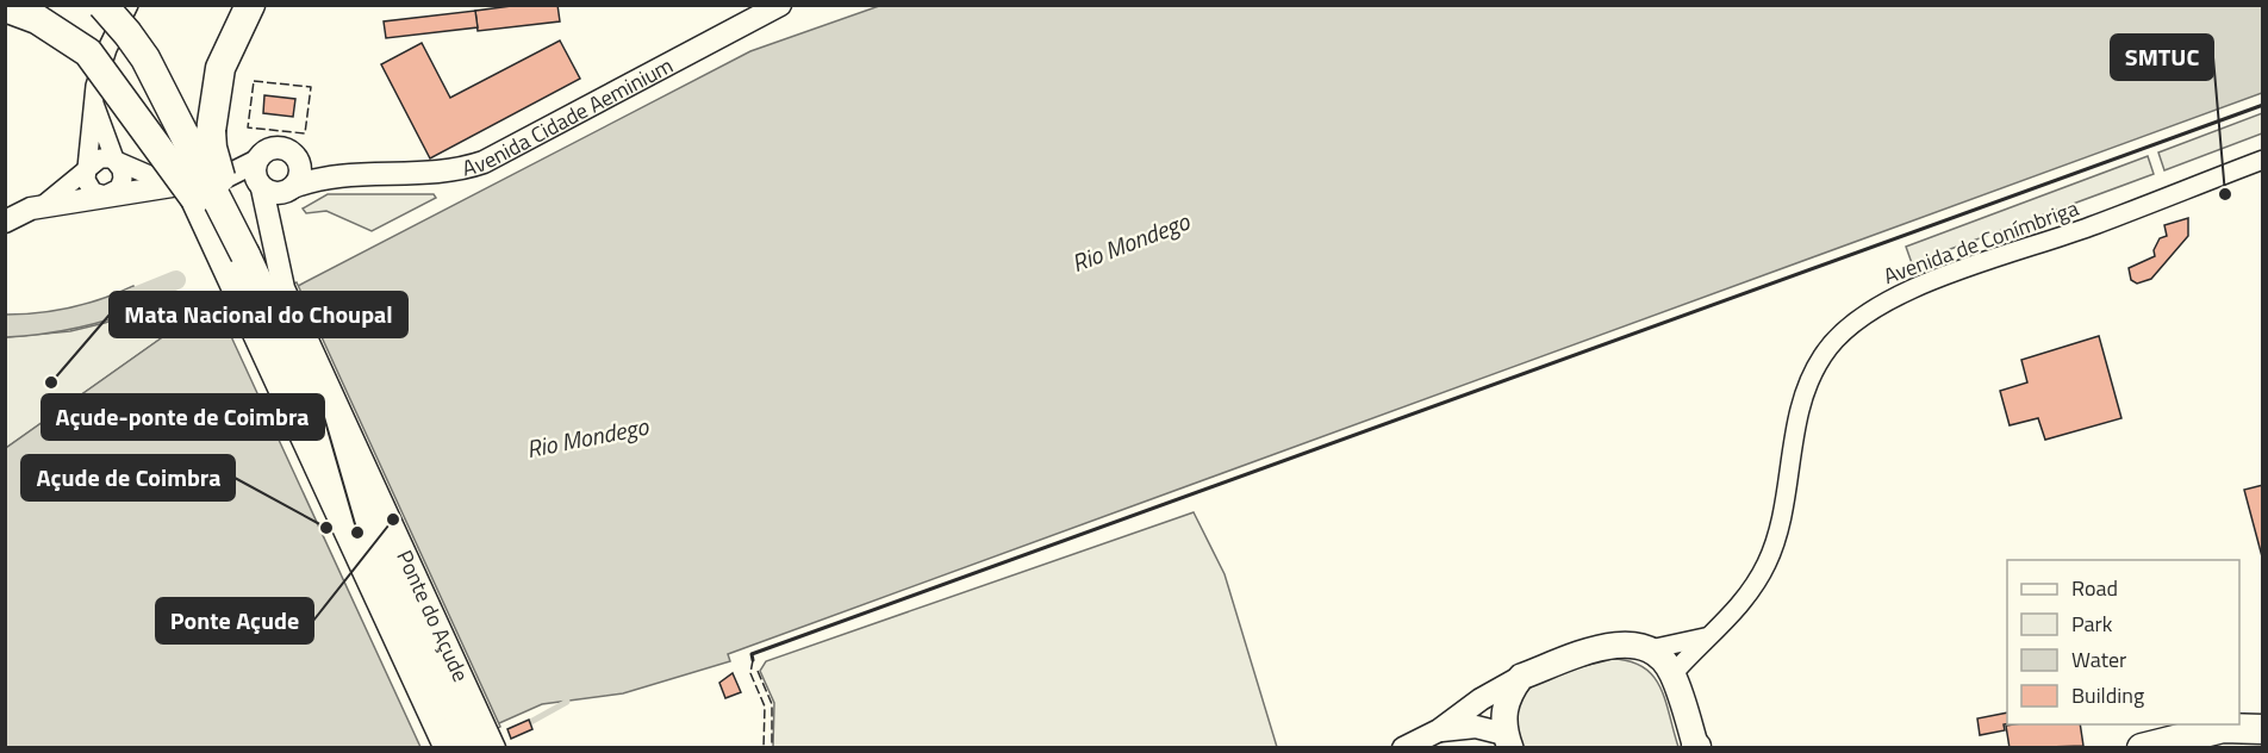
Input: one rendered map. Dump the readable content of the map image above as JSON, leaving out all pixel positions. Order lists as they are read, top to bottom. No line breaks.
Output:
{"streets":{"street":["Avenida Cidade Aeminium","Avenida de Conímbriga","Ponte do Açude"]},"water":["Rio Mondego"],"places":["SMTUC","Mata Nacional do Choupal","Ponte Açude","Açude de Coimbra","Açude-ponte de Coimbra"],"legend":["Road","Park","Water","Building"]}
